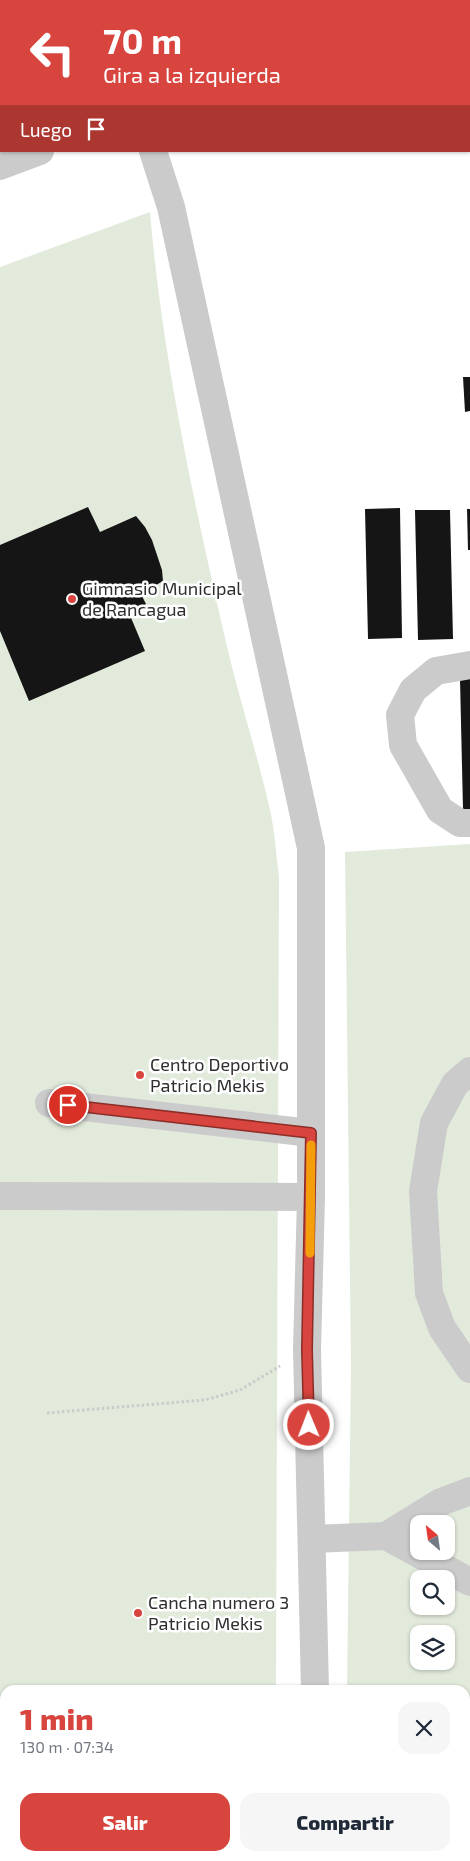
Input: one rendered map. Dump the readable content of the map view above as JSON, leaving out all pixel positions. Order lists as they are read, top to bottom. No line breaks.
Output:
{"places":["Gimnasio Municipal de Rancagua","Centro Deportivo Patricio Mekis","Cancha numero 3 Patricio Mekis"],"north":"top left","page":{"turn":["70 m","Gira a la izquierda"],"then":"Luego","heading":["1 min","130 m · 07:34"],"buttons":["Salir","Compartir"]}}
